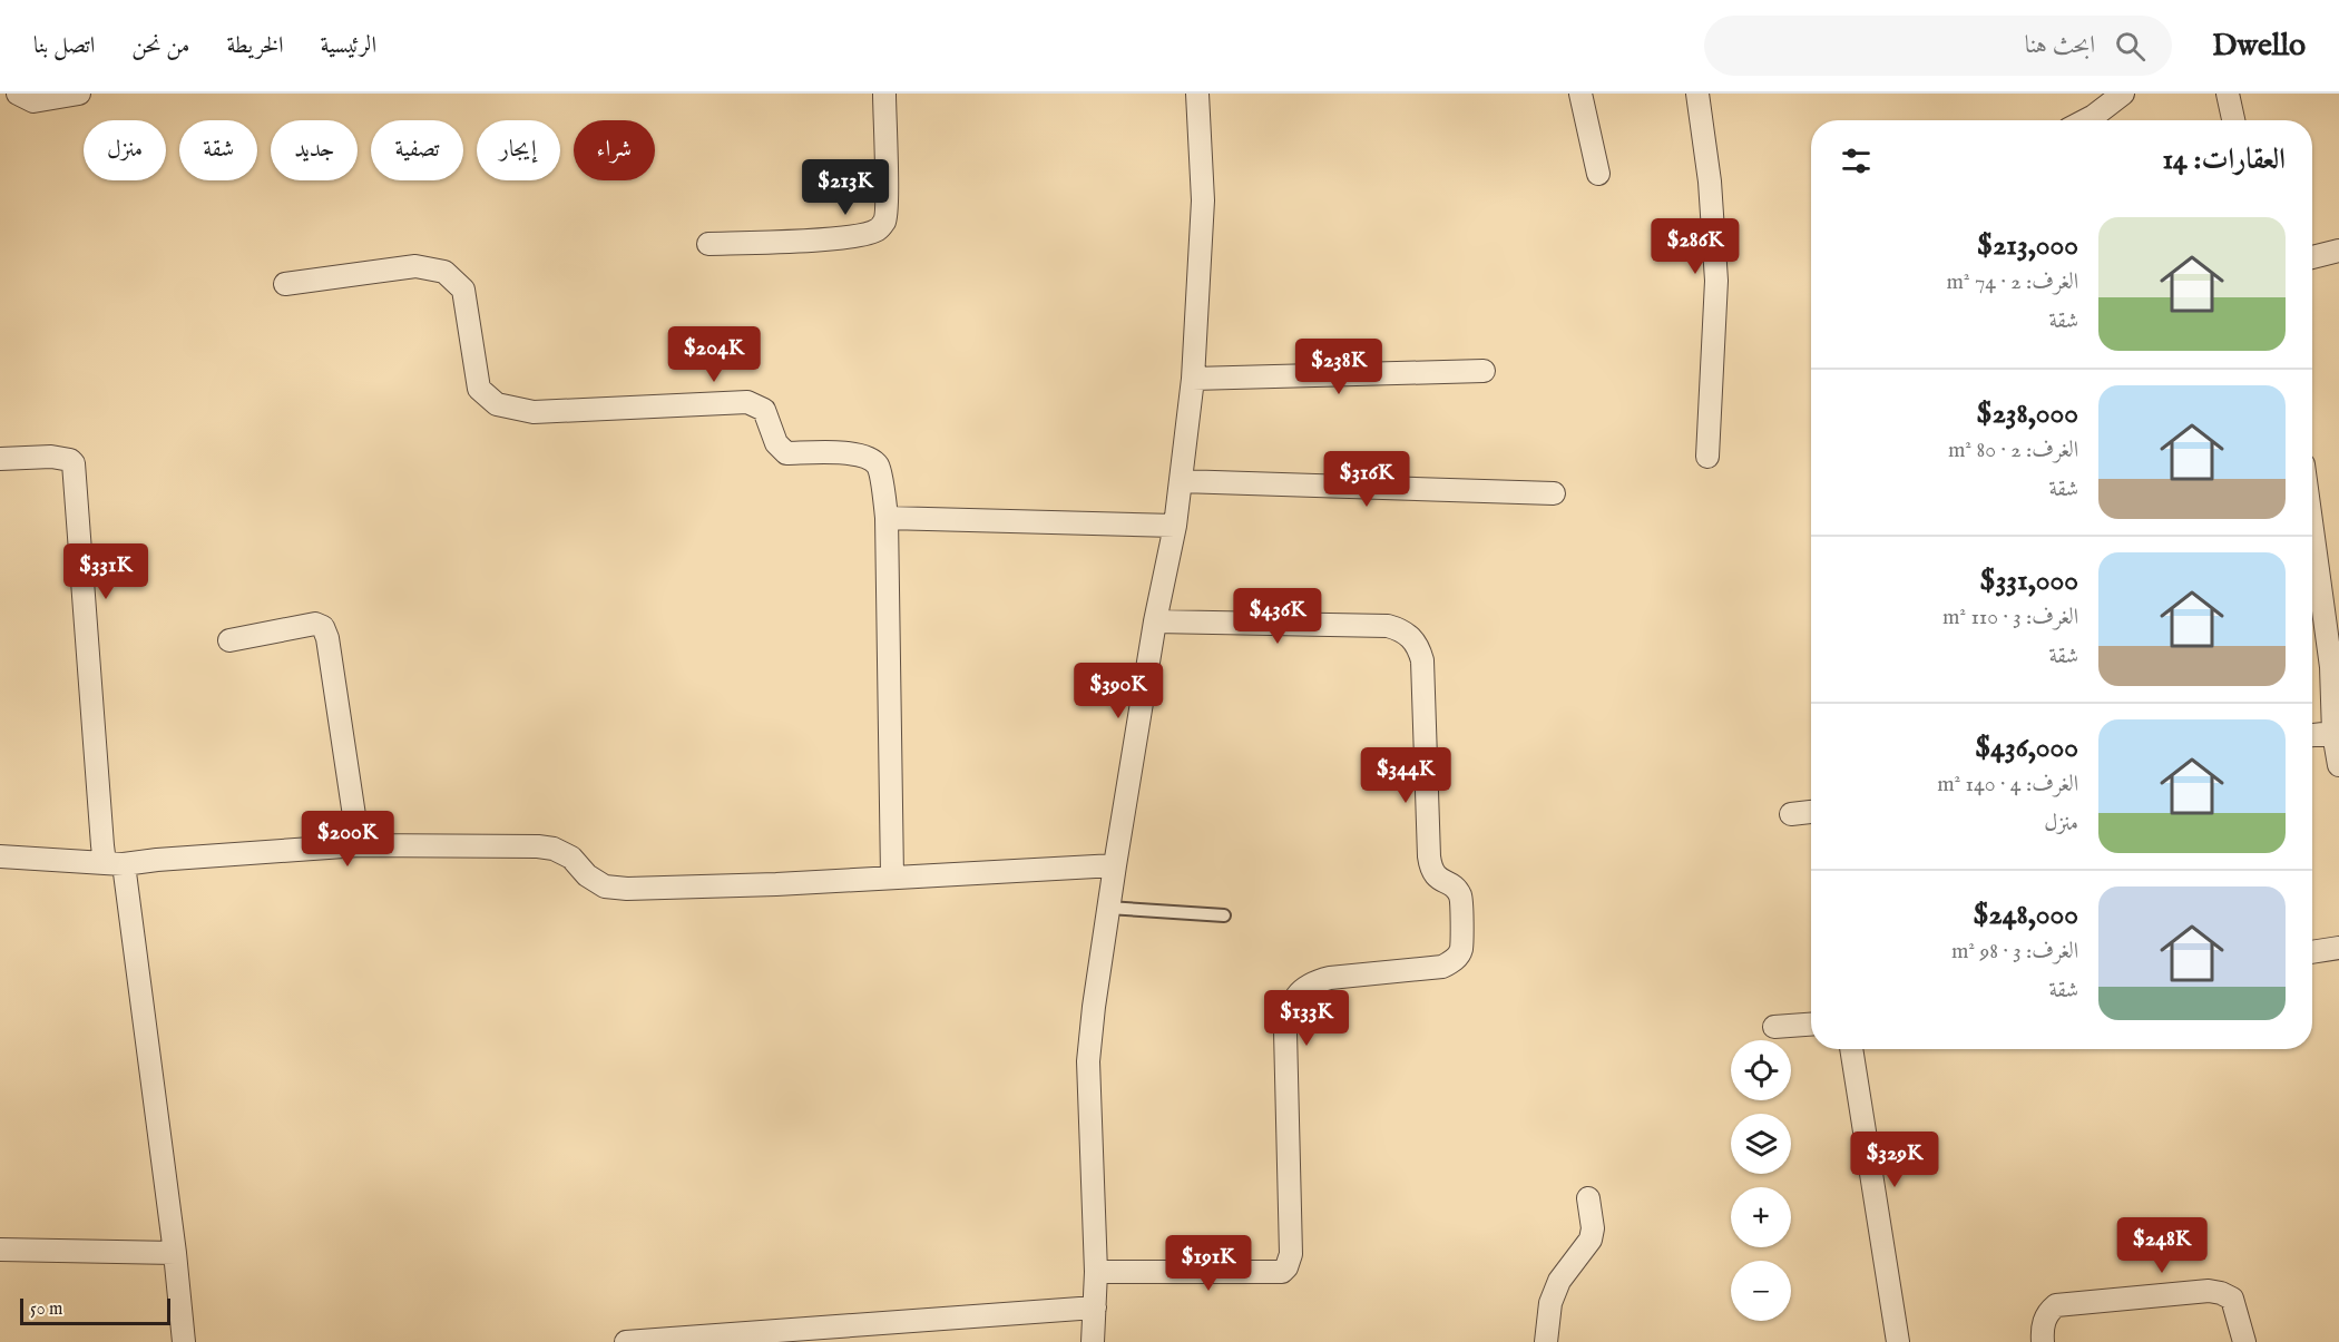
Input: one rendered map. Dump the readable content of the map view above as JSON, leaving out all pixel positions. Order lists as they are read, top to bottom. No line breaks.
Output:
{"scale_bar":"50 m","page":{"header":"Dwello","search":"ابحث هنا","nav":["الرئيسية","الخريطة","من نحن","اتصل بنا"],"chip":["شراء","إيجار","تصفية","جديد","شقة","منزل"],"heading":"العقارات: 14","price":["$213K","$286K","$204K","$238K","$316K","$331K","$436K","$390K","$344K","$200K","$133K","$329K","$248K","$191K"],"list":[{"name":"$213,000","note":"الغرف: 2 · 74 m² · شقة"},{"name":"$238,000","note":"الغرف: 2 · 80 m² · شقة"},{"name":"$331,000","note":"الغرف: 3 · 110 m² · شقة"},{"name":"$436,000","note":"الغرف: 4 · 140 m² · منزل"},{"name":"$248,000","note":"الغرف: 3 · 98 m² · شقة"}],"map_buttons":["+","−"],"scale":"50 m"}}
